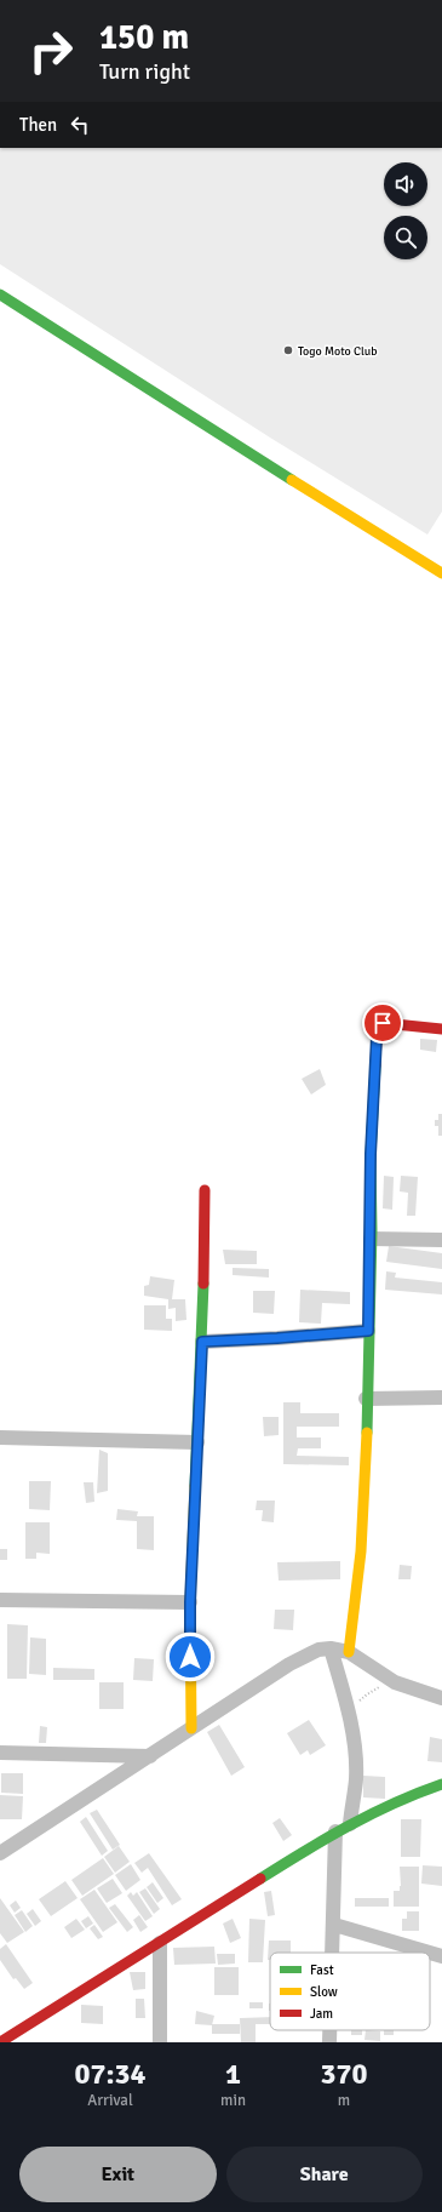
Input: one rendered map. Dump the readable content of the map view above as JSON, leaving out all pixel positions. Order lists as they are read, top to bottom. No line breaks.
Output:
{"places":["Togo Moto Club"],"legend":["Fast","Slow","Jam"],"page":{"turn":["150 m","Turn right"],"then":"Then","eta":["07:34","Arrival","1","min","370","m"],"buttons":["Exit","Share"]}}
